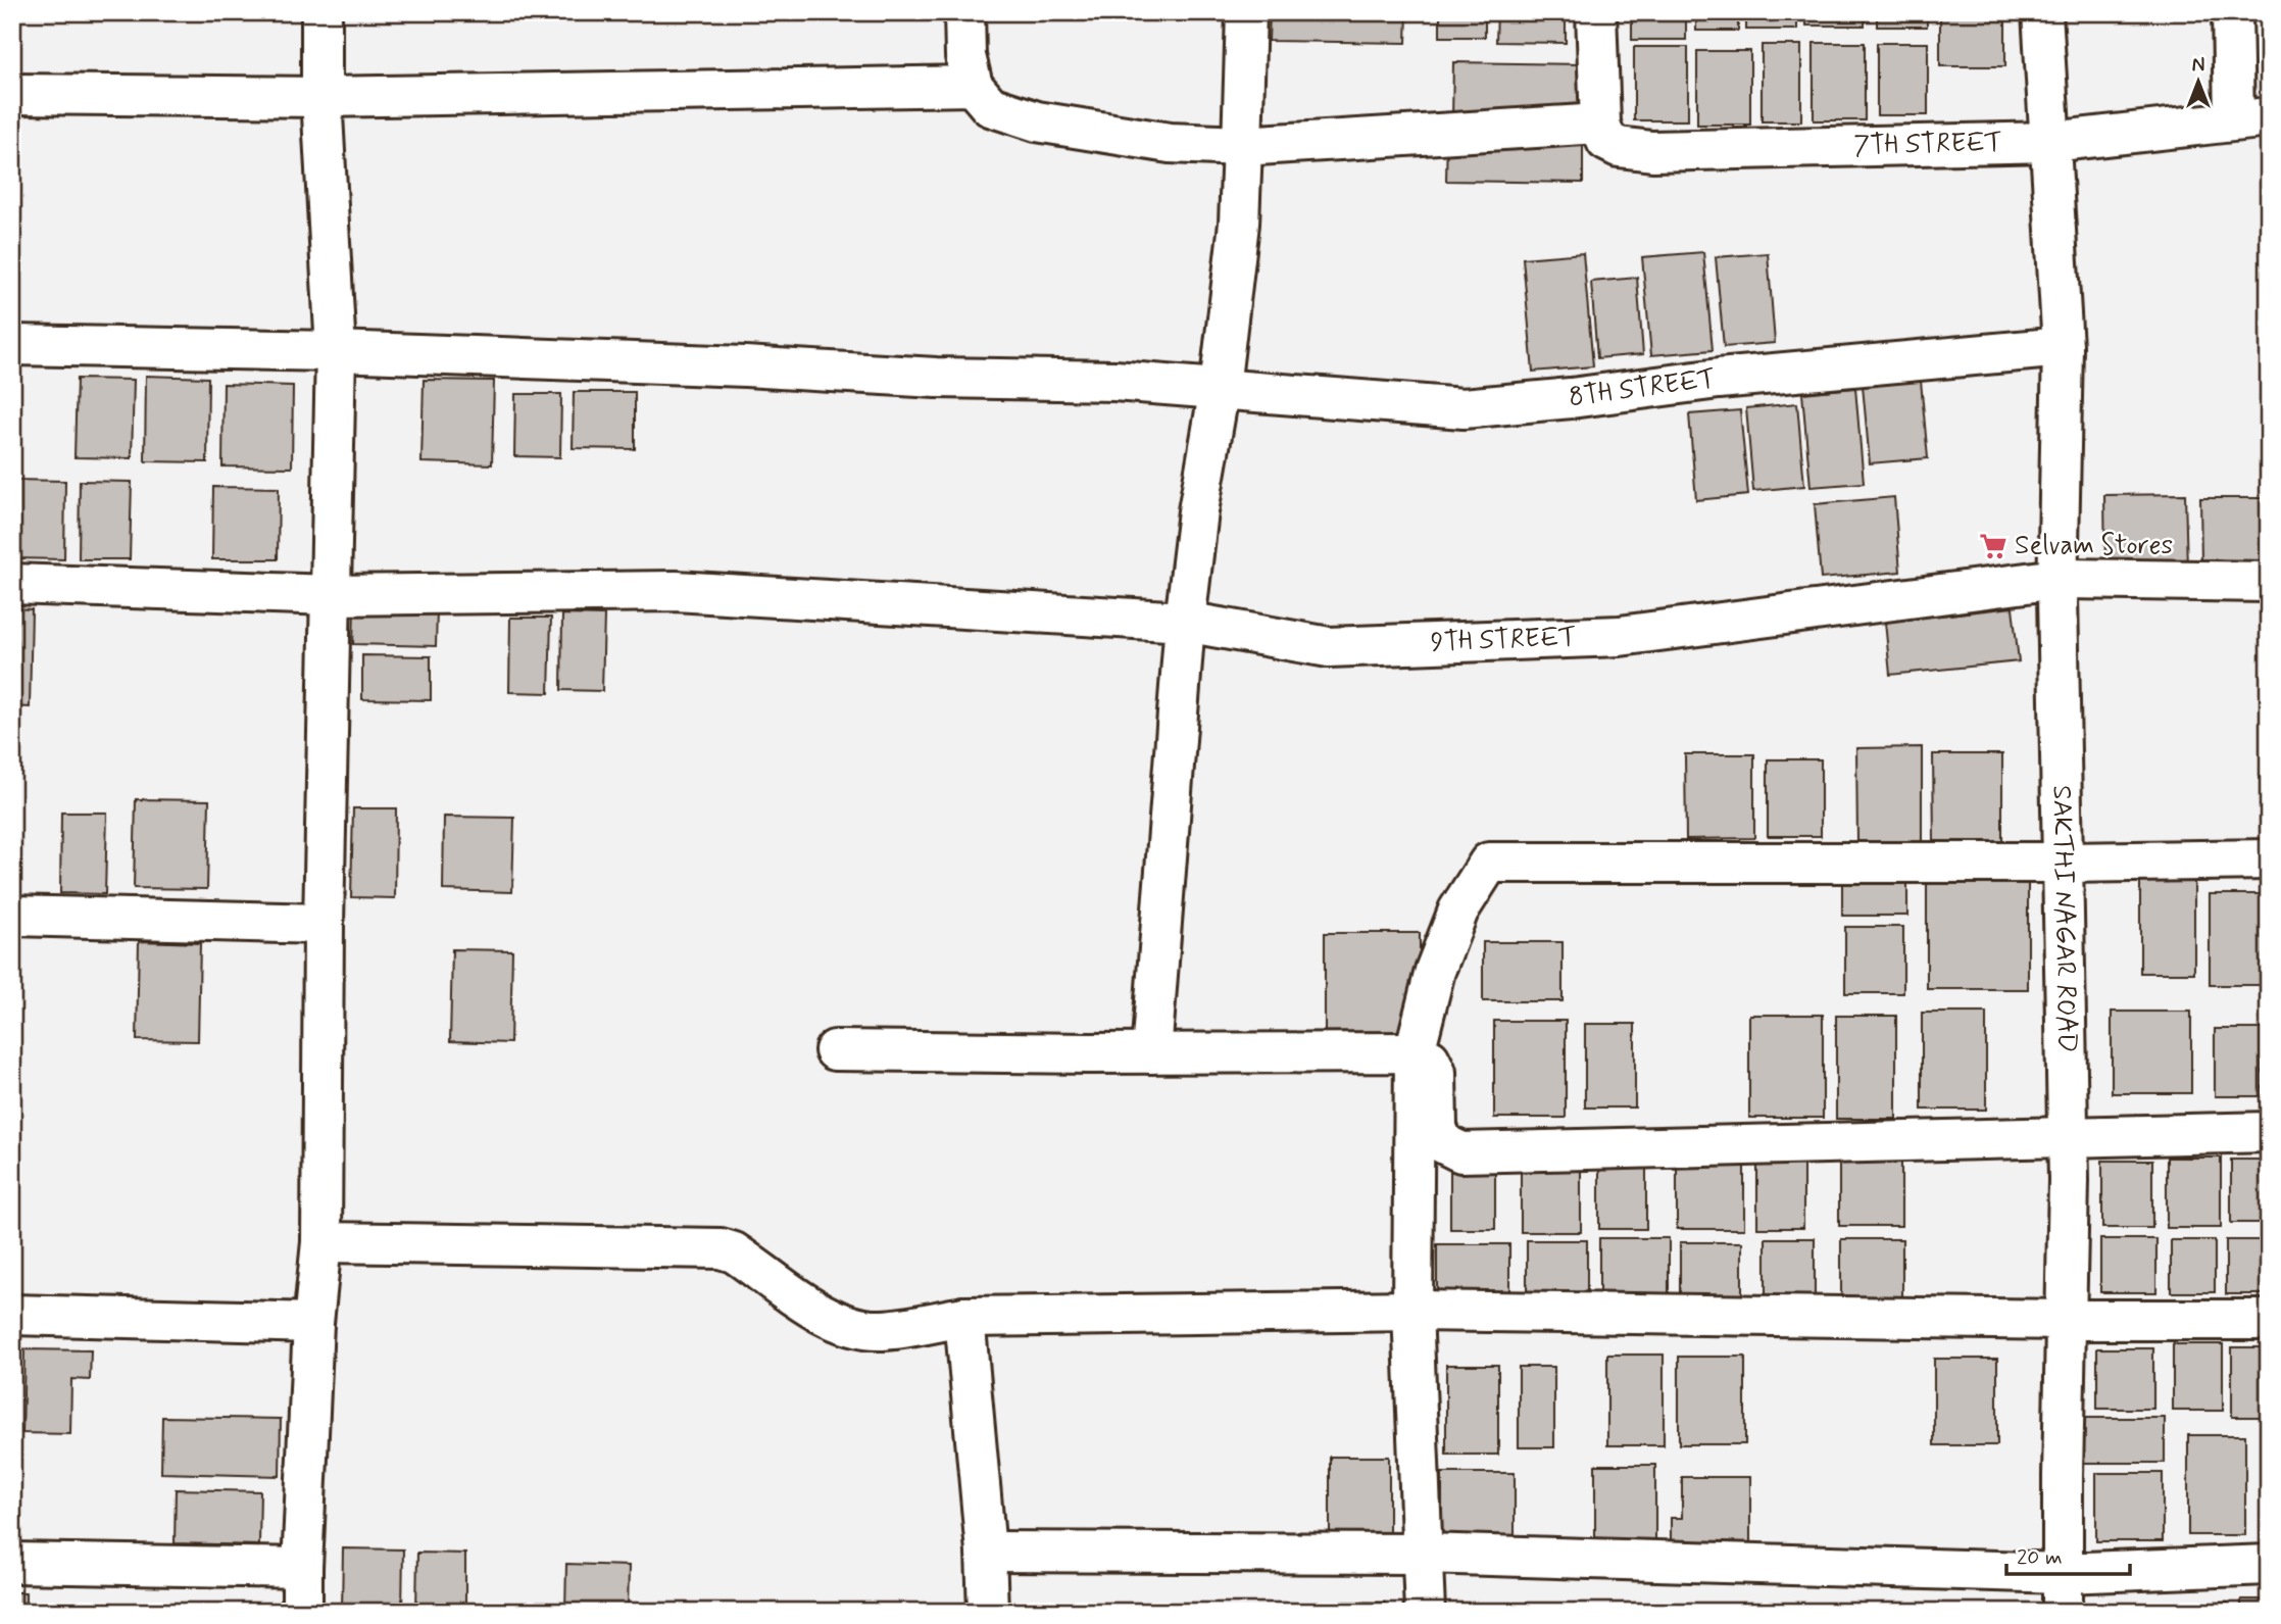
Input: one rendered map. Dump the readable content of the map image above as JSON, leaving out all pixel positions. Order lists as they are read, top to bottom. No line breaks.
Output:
{"streets":{"street":["7TH STREET","8TH STREET","9TH STREET","SAKTHI NAGAR ROAD"]},"crossings":[["7TH STREET","SAKTHI NAGAR ROAD"],["8TH STREET","SAKTHI NAGAR ROAD"],["9TH STREET","SAKTHI NAGAR ROAD"]],"places":{"supermarket":["Selvam Stores"]},"scale_bar":"20 m","north":"top"}
